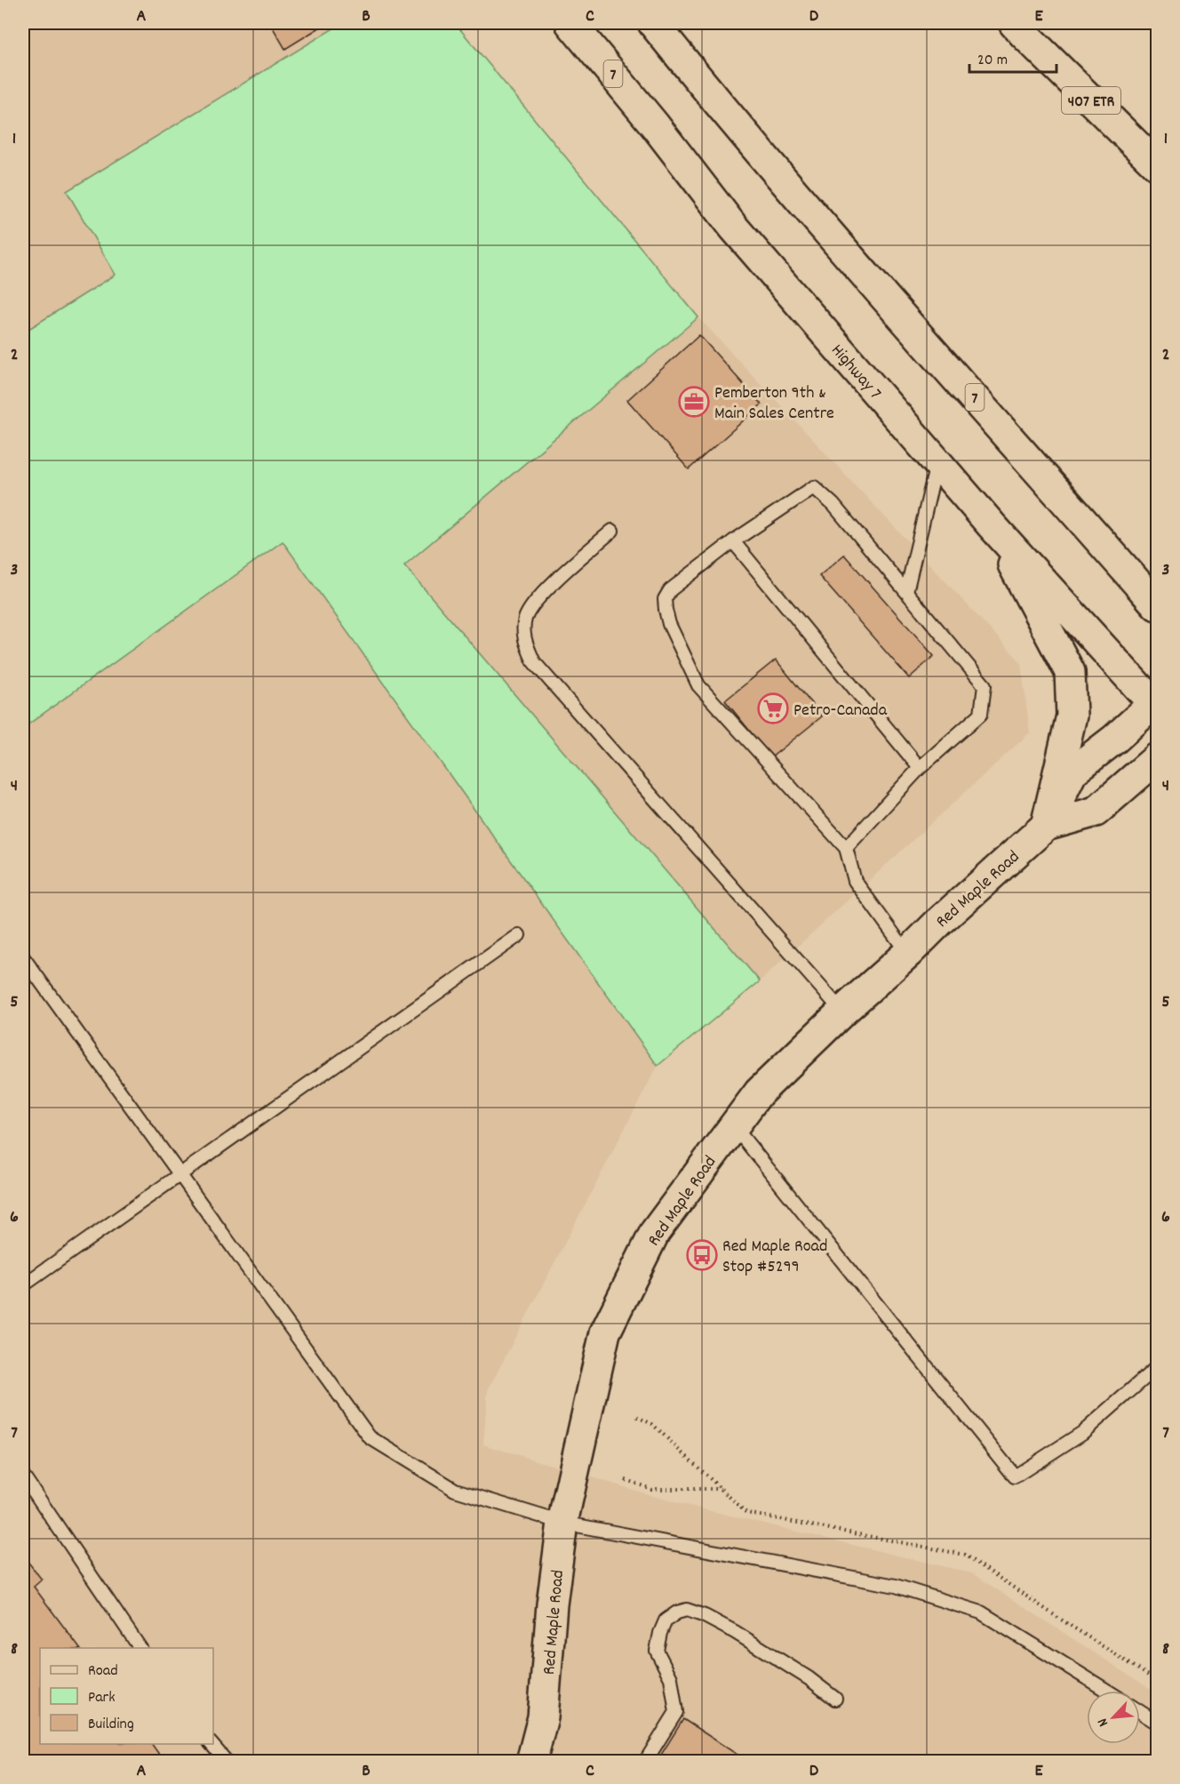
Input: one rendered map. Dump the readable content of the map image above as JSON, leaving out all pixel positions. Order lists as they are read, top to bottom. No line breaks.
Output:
{"streets":{"main road":["7","407 ETR","Highway 7","Red Maple Road"]},"crossings":[["Highway 7","Red Maple Road"]],"places":{"office":["Pemberton 9th & Main Sales Centre"],"supermarket":["Petro-Canada"],"bus stop":["Red Maple Road Stop #5299"]},"legend":["Road","Park","Building"],"scale_bar":"20 m","north":"bottom left","grid":{"columns":["A","B","C","D","E"],"rows":["1","2","3","4","5","6","7","8"]}}
